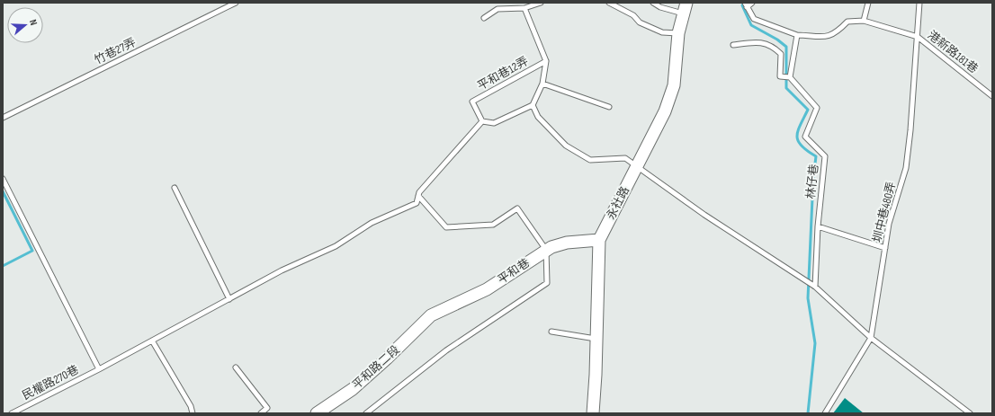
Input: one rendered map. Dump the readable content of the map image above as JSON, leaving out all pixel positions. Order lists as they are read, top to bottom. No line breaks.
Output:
{"streets":{"street":["永社路","平和巷","平和路二段"],"lane":["竹巷27弄","港新路181巷","平和巷12弄","林仔巷","圳中巷480弄","民權路270巷"]},"crossings":[["港新路181巷","圳中巷480弄"],["永社路","平和巷"],["平和巷","平和路二段"]],"north":"right"}
